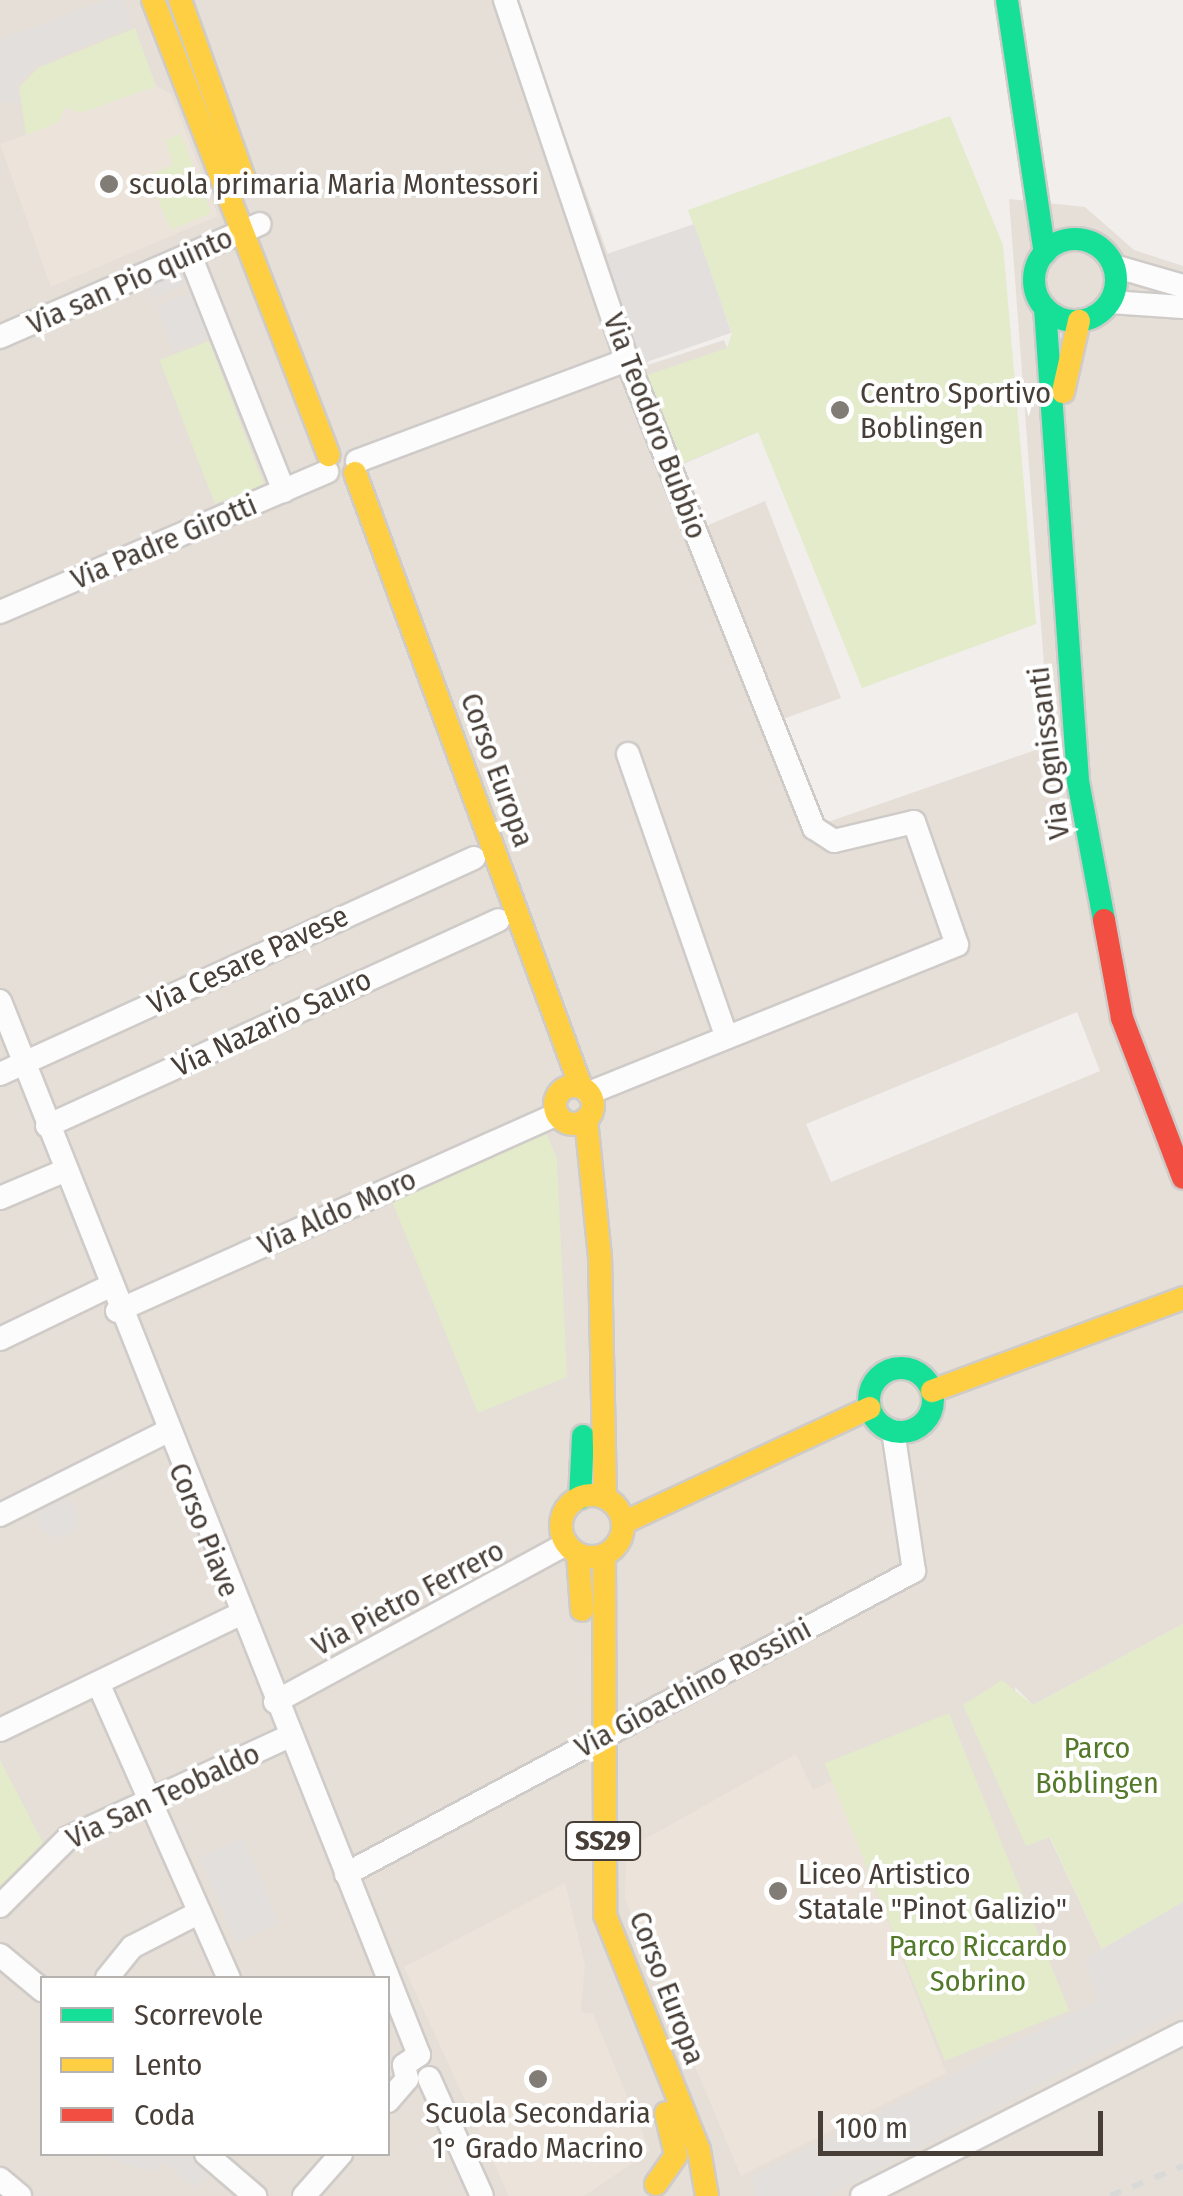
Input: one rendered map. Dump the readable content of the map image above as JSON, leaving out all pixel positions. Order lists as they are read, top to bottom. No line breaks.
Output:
{"streets":{"main road":["Via Ognissanti","Corso Europa","SS29"],"street":["Via san Pio quinto","Via Teodoro Bubbio","Via Padre Girotti","Via Cesare Pavese","Via Nazario Sauro","Via Aldo Moro","Corso Piave","Via Pietro Ferrero","Via Gioachino Rossini","Via San Teobaldo"]},"crossings":[["Via san Pio quinto","Corso Europa"],["Via Teodoro Bubbio","Via Padre Girotti"],["Via Teodoro Bubbio","Via Aldo Moro"],["Via Padre Girotti","Corso Europa"],["Corso Europa","Via Cesare Pavese"],["Corso Europa","Via Nazario Sauro"],["Corso Europa","Via Aldo Moro"],["Corso Europa","Via Pietro Ferrero"],["Corso Europa","Via Gioachino Rossini"],["Corso Europa","SS29"],["Via Cesare Pavese","Corso Piave"],["Via Nazario Sauro","Corso Piave"],["Via Aldo Moro","Corso Piave"],["Corso Piave","Via Pietro Ferrero"],["Corso Piave","Via Gioachino Rossini"],["Corso Piave","Via San Teobaldo"],["Via Pietro Ferrero","SS29"]],"parks":["Parco Böblingen","Parco Riccardo Sobrino"],"places":["scuola primaria Maria Montessori","Centro Sportivo Boblingen","Liceo Artistico Statale \"Pinot Galizio\"","Scuola Secondaria 1° Grado Macrino"],"legend":["Scorrevole","Lento","Coda"],"scale_bar":"100 m"}
